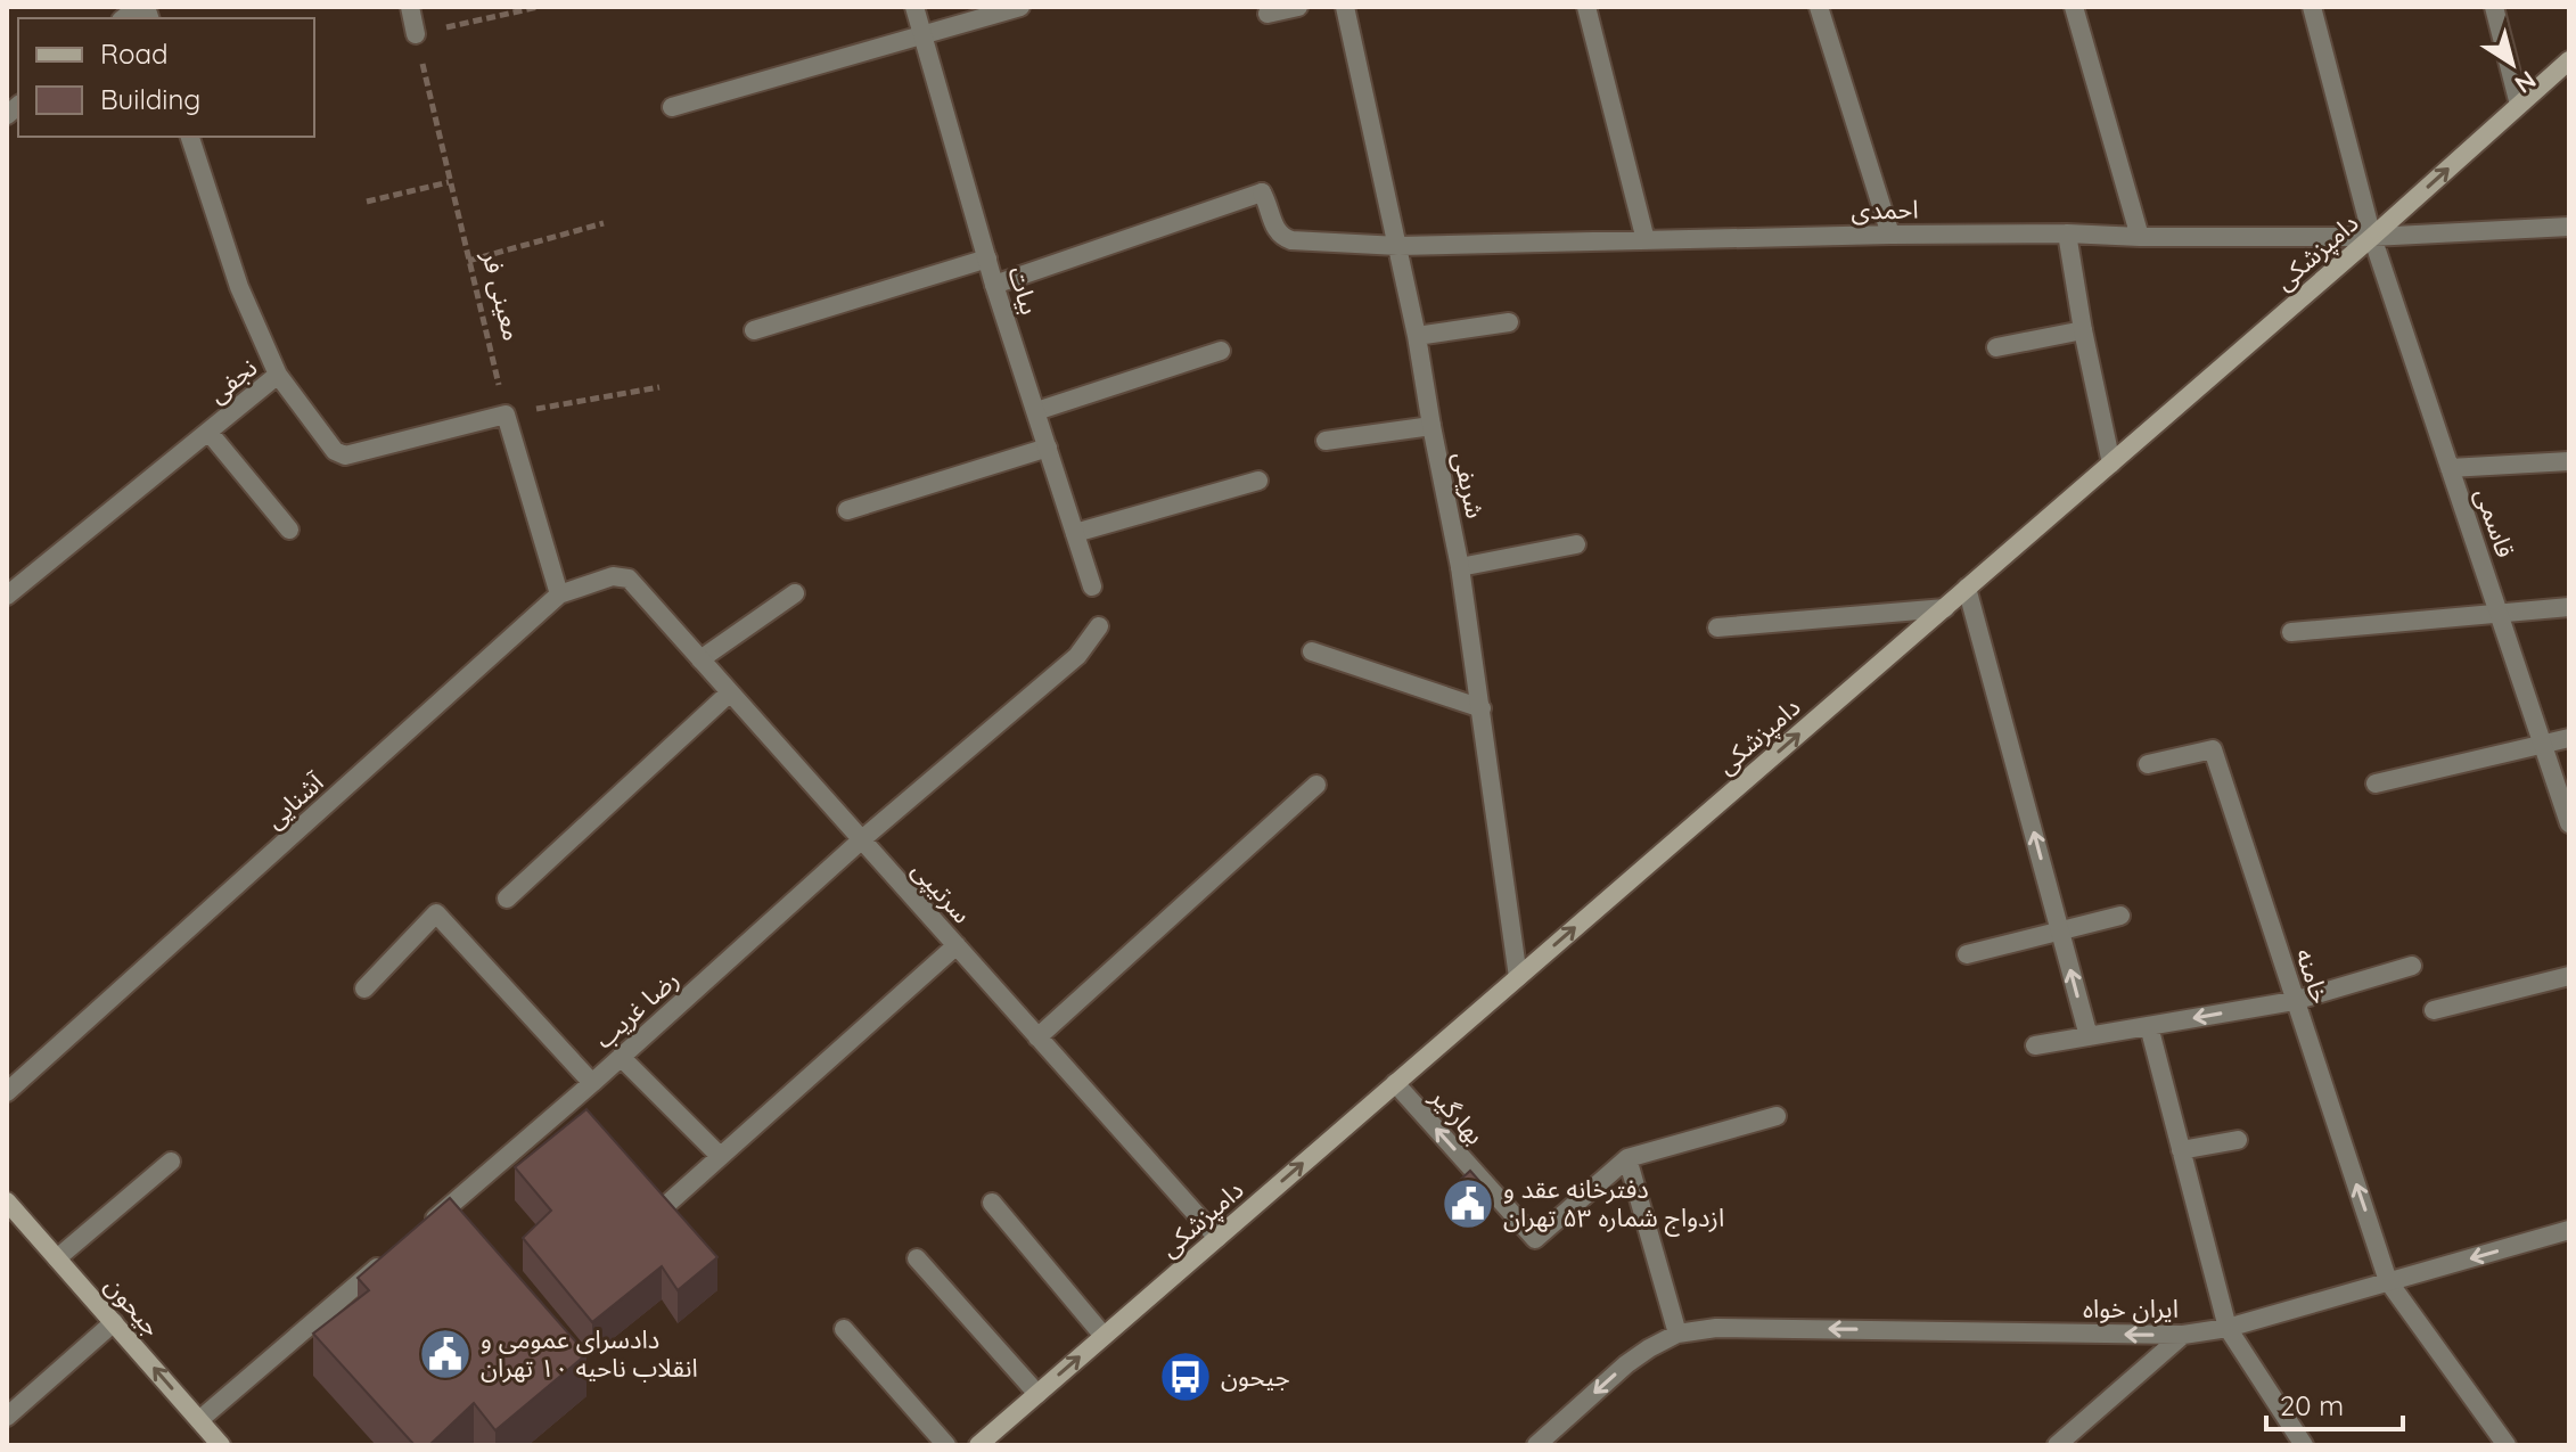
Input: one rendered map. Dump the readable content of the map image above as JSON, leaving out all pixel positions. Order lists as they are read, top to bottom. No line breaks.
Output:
{"streets":{"main road":["دامپزشکی","جیحون"],"street":["احمدی","بیات","نجفی","شریفی","قاسمی","آشنایی","سرتیپی","خامنه","رضا غریب","بهارگیر","ایران خواه"],"path":["معینی فر"]},"crossings":[["احمدی","دامپزشکی"],["احمدی","بیات"],["احمدی","شریفی"],["احمدی","قاسمی"],["دامپزشکی","شریفی"],["دامپزشکی","قاسمی"],["دامپزشکی","سرتیپی"],["دامپزشکی","بهارگیر"],["معینی فر","نجفی"],["آشنایی","سرتیپی"],["سرتیپی","رضا غریب"],["خامنه","ایران خواه"]],"one_way":["دامپزشکی","جیحون","ایران خواه"],"places":{"public building":["دفترخانه عقد و ازدواج شماره ۵۳ تهران","دادسرای عمومی و انقلاب ناحیه ۱۰ تهران"],"bus stop":["جیحون"]},"legend":["Road","Building"],"scale_bar":"20 m","north":"bottom right"}
